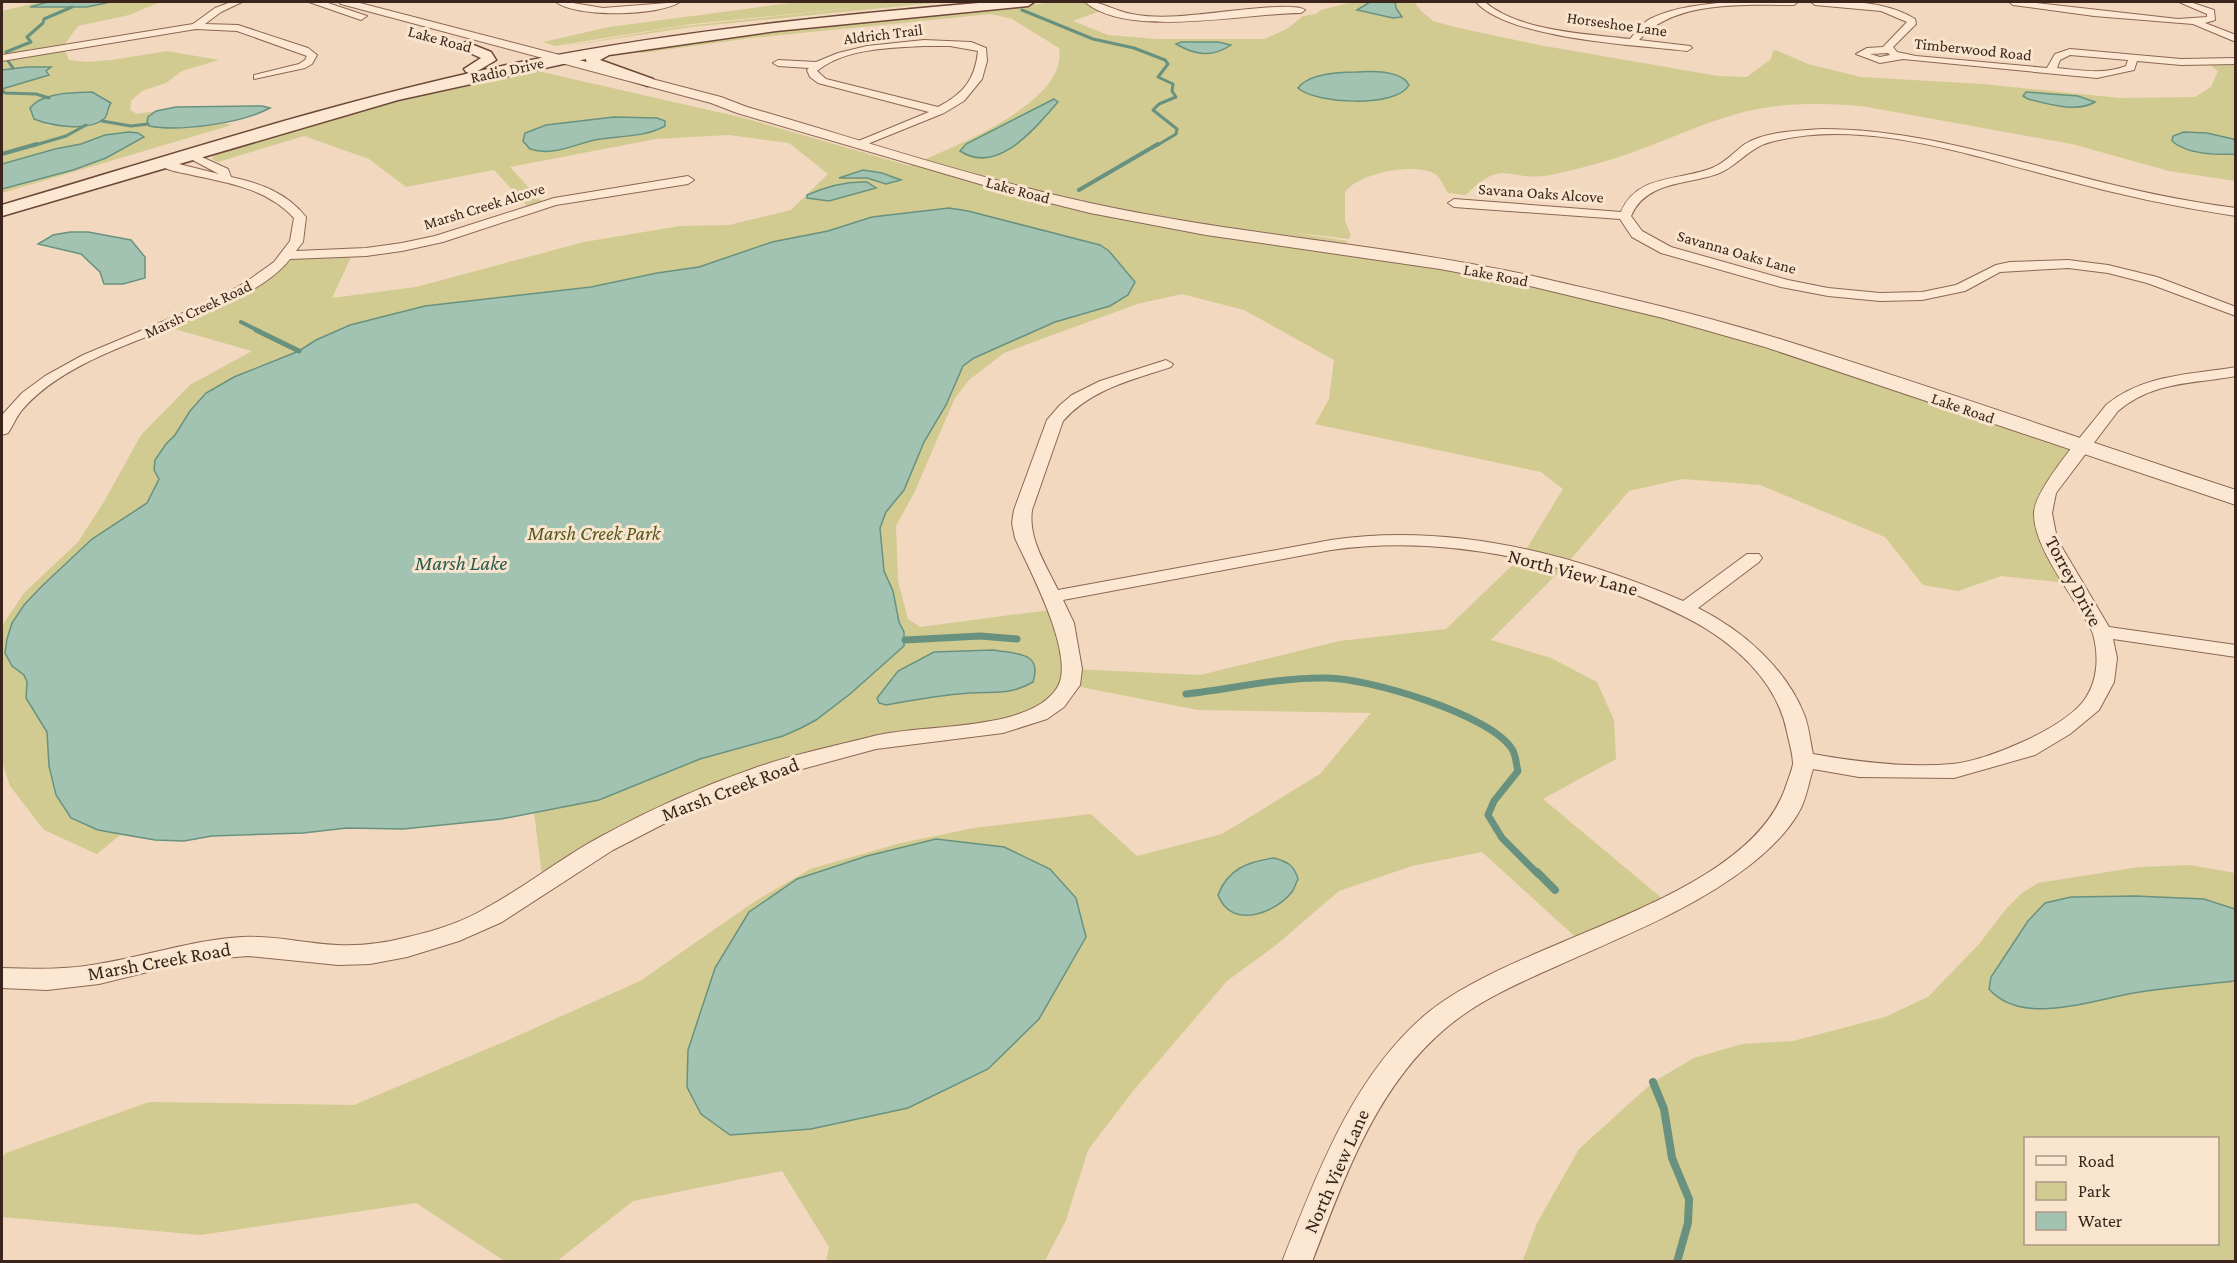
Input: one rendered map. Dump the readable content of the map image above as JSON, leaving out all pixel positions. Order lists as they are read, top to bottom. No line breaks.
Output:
{"streets":{"main road":["Radio Drive"],"street":["Horseshoe Lane","Aldrich Trail","Lake Road","Timberwood Road","Savana Oaks Alcove","Marsh Creek Alcove","Savanna Oaks Lane","Marsh Creek Road","North View Lane","Torrey Drive"]},"crossings":[["Aldrich Trail","Lake Road"],["Lake Road","Radio Drive"],["Lake Road","Torrey Drive"],["Radio Drive","Marsh Creek Road"],["Savana Oaks Alcove","Savanna Oaks Lane"],["Marsh Creek Alcove","Marsh Creek Road"],["Marsh Creek Road","North View Lane"],["North View Lane","Torrey Drive"]],"water":["Marsh Lake"],"parks":["Marsh Creek Park"],"legend":["Road","Park","Water"]}
